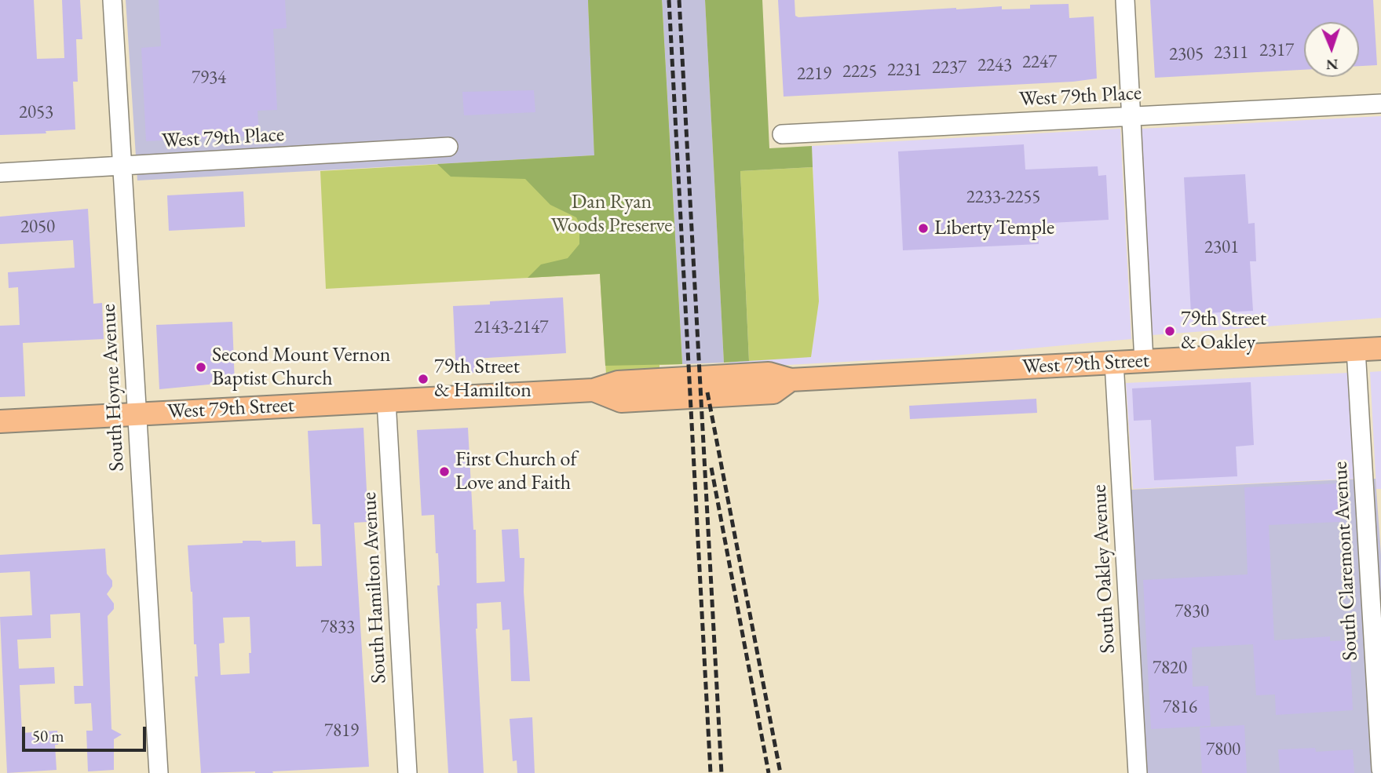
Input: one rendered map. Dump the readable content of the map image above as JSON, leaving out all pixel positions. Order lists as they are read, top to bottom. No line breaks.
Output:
{"streets":{"main road":["West 79th Street"],"street":["West 79th Place","South Hoyne Avenue","South Claremont Avenue","South Oakley Avenue","South Hamilton Avenue"]},"crossings":[["West 79th Place","South Hoyne Avenue"],["West 79th Street","South Hoyne Avenue"],["West 79th Street","South Claremont Avenue"],["West 79th Street","South Oakley Avenue"],["West 79th Street","South Hamilton Avenue"]],"parks":["Dan Ryan Woods Preserve"],"places":["Liberty Temple","79th Street & Oakley","Second Mount Vernon Baptist Church","79th Street & Hamilton","First Church of Love and Faith"],"house_numbers":["2317","2311","2305","2247","2243","2237","2231","2225","2219","7934","2053","2233-2255","2050","2301","2143-2147","7830","7833","7820","7816","7819","7800"],"scale_bar":"50 m","north":"bottom"}
